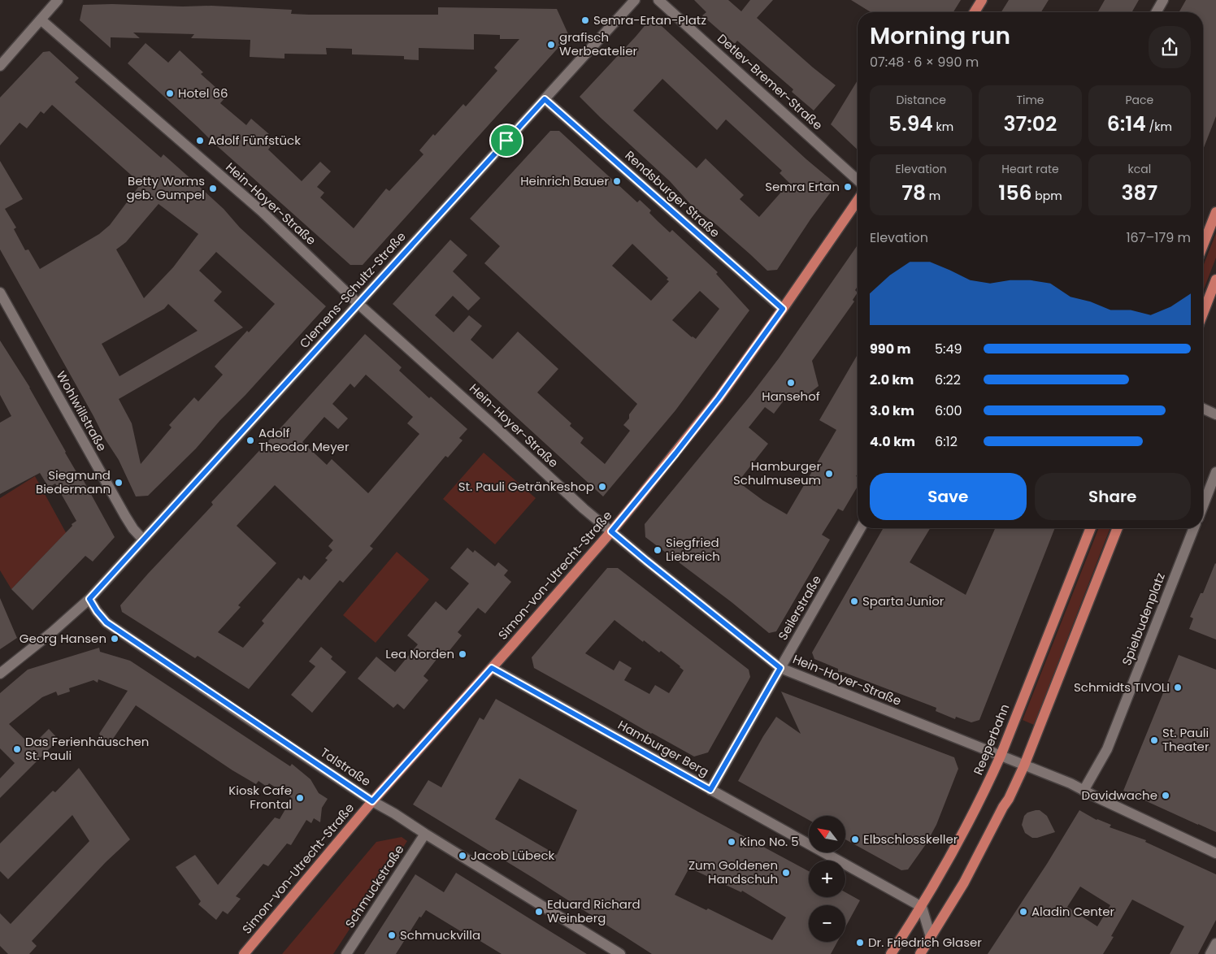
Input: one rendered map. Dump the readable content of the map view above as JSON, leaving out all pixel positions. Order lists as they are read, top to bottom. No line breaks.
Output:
{"streets":{"main road":["Simon-von-Utrecht-Straße","Reeperbahn"],"street":["Detlev-Bremer-Straße","Rendsburger Straße","Hein-Hoyer-Straße","Clemens-Schultz-Straße","Wohlwillstraße","Seilerstraße","Spielbudenplatz","Hamburger Berg","Talstraße","Schmuckstraße"]},"crossings":[["Rendsburger Straße","Clemens-Schultz-Straße"],["Rendsburger Straße","Simon-von-Utrecht-Straße"],["Hein-Hoyer-Straße","Clemens-Schultz-Straße"],["Hein-Hoyer-Straße","Simon-von-Utrecht-Straße"],["Hein-Hoyer-Straße","Seilerstraße"],["Hein-Hoyer-Straße","Spielbudenplatz"],["Hein-Hoyer-Straße","Reeperbahn"],["Clemens-Schultz-Straße","Wohlwillstraße"],["Clemens-Schultz-Straße","Talstraße"],["Simon-von-Utrecht-Straße","Hamburger Berg"],["Simon-von-Utrecht-Straße","Talstraße"],["Seilerstraße","Hamburger Berg"],["Reeperbahn","Hamburger Berg"],["Talstraße","Schmuckstraße"]],"places":["Semra-Ertan-Platz","grafisch Werbeatelier","Hotel 66","Adolf Fünfstück","Heinrich Bauer","Semra Ertan","Betty Worms geb. Gumpel","Hansehof","Adolf Theodor Meyer","Hamburger Schulmuseum","Siegmund Biedermann","St. Pauli Getränkeshop","Siegfried Liebreich","Sparta Junior","Georg Hansen","Lea Norden","Schmidts TIVOLI","St. Pauli Theater","Das Ferienhäuschen St. Pauli","Davidwache","Kiosk Cafe Frontal","Elbschlosskeller","Kino No. 5","Jacob Lübeck","Zum Goldenen Handschuh","Eduard Richard Weinberg","Aladin Center","Schmuckvilla","Dr. Friedrich Glaser"],"north":"top left","page":{"heading":["Morning run","07:48 · 6 × 990 m"],"stats":[["Distance","5.94 km"],["Time","37:02"],["Pace","6:14 /km"],["Elevation","78 m"],["Heart rate","156 bpm"],["kcal","387"]],"chart":["Elevation","167–179 m"],"list":[{"name":"990 m","note":"5:49"},{"name":"2.0 km","note":"6:22"},{"name":"3.0 km","note":"6:00"},{"name":"4.0 km","note":"6:12"}],"buttons":["Save","Share"],"map_buttons":["+","−"]}}
